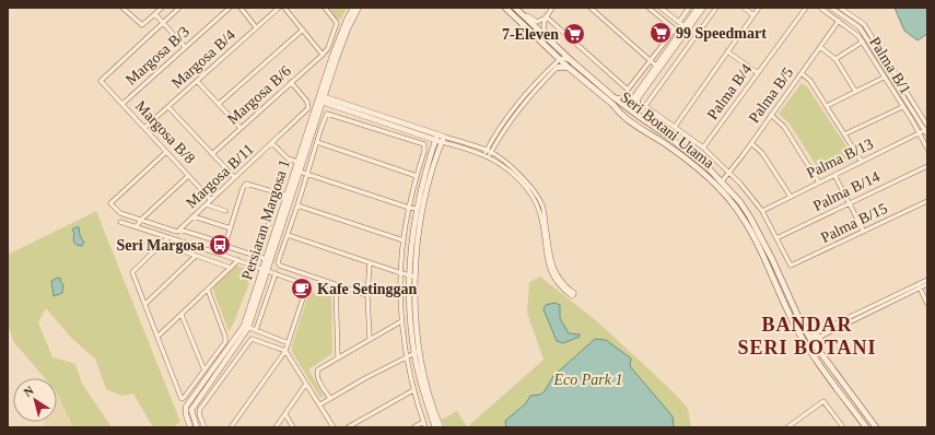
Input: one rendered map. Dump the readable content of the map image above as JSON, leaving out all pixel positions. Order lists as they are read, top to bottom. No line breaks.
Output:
{"streets":{"main road":["Seri Botani Utama"],"street":["Margosa B/3","Margosa B/4","Palma B/1","Palma B/4","Margosa B/6","Palma B/5","Margosa B/8","Palma B/13","Margosa B/11","Palma B/14","Persiaran Margosa 1","Palma B/15"]},"crossings":[["Margosa B/3","Margosa B/8"],["Margosa B/4","Margosa B/8"],["Palma B/1","Palma B/5"],["Palma B/1","Palma B/13"],["Margosa B/6","Margosa B/11"],["Palma B/5","Seri Botani Utama"],["Margosa B/8","Margosa B/11"],["Palma B/14","Palma B/15"]],"districts":["BANDAR SERI BOTANI"],"parks":["Eco Park 1"],"places":{"supermarket":["99 Speedmart","7-Eleven"],"bus stop":["Seri Margosa"],"cafe":["Kafe Setinggan"]},"north":"top left"}
